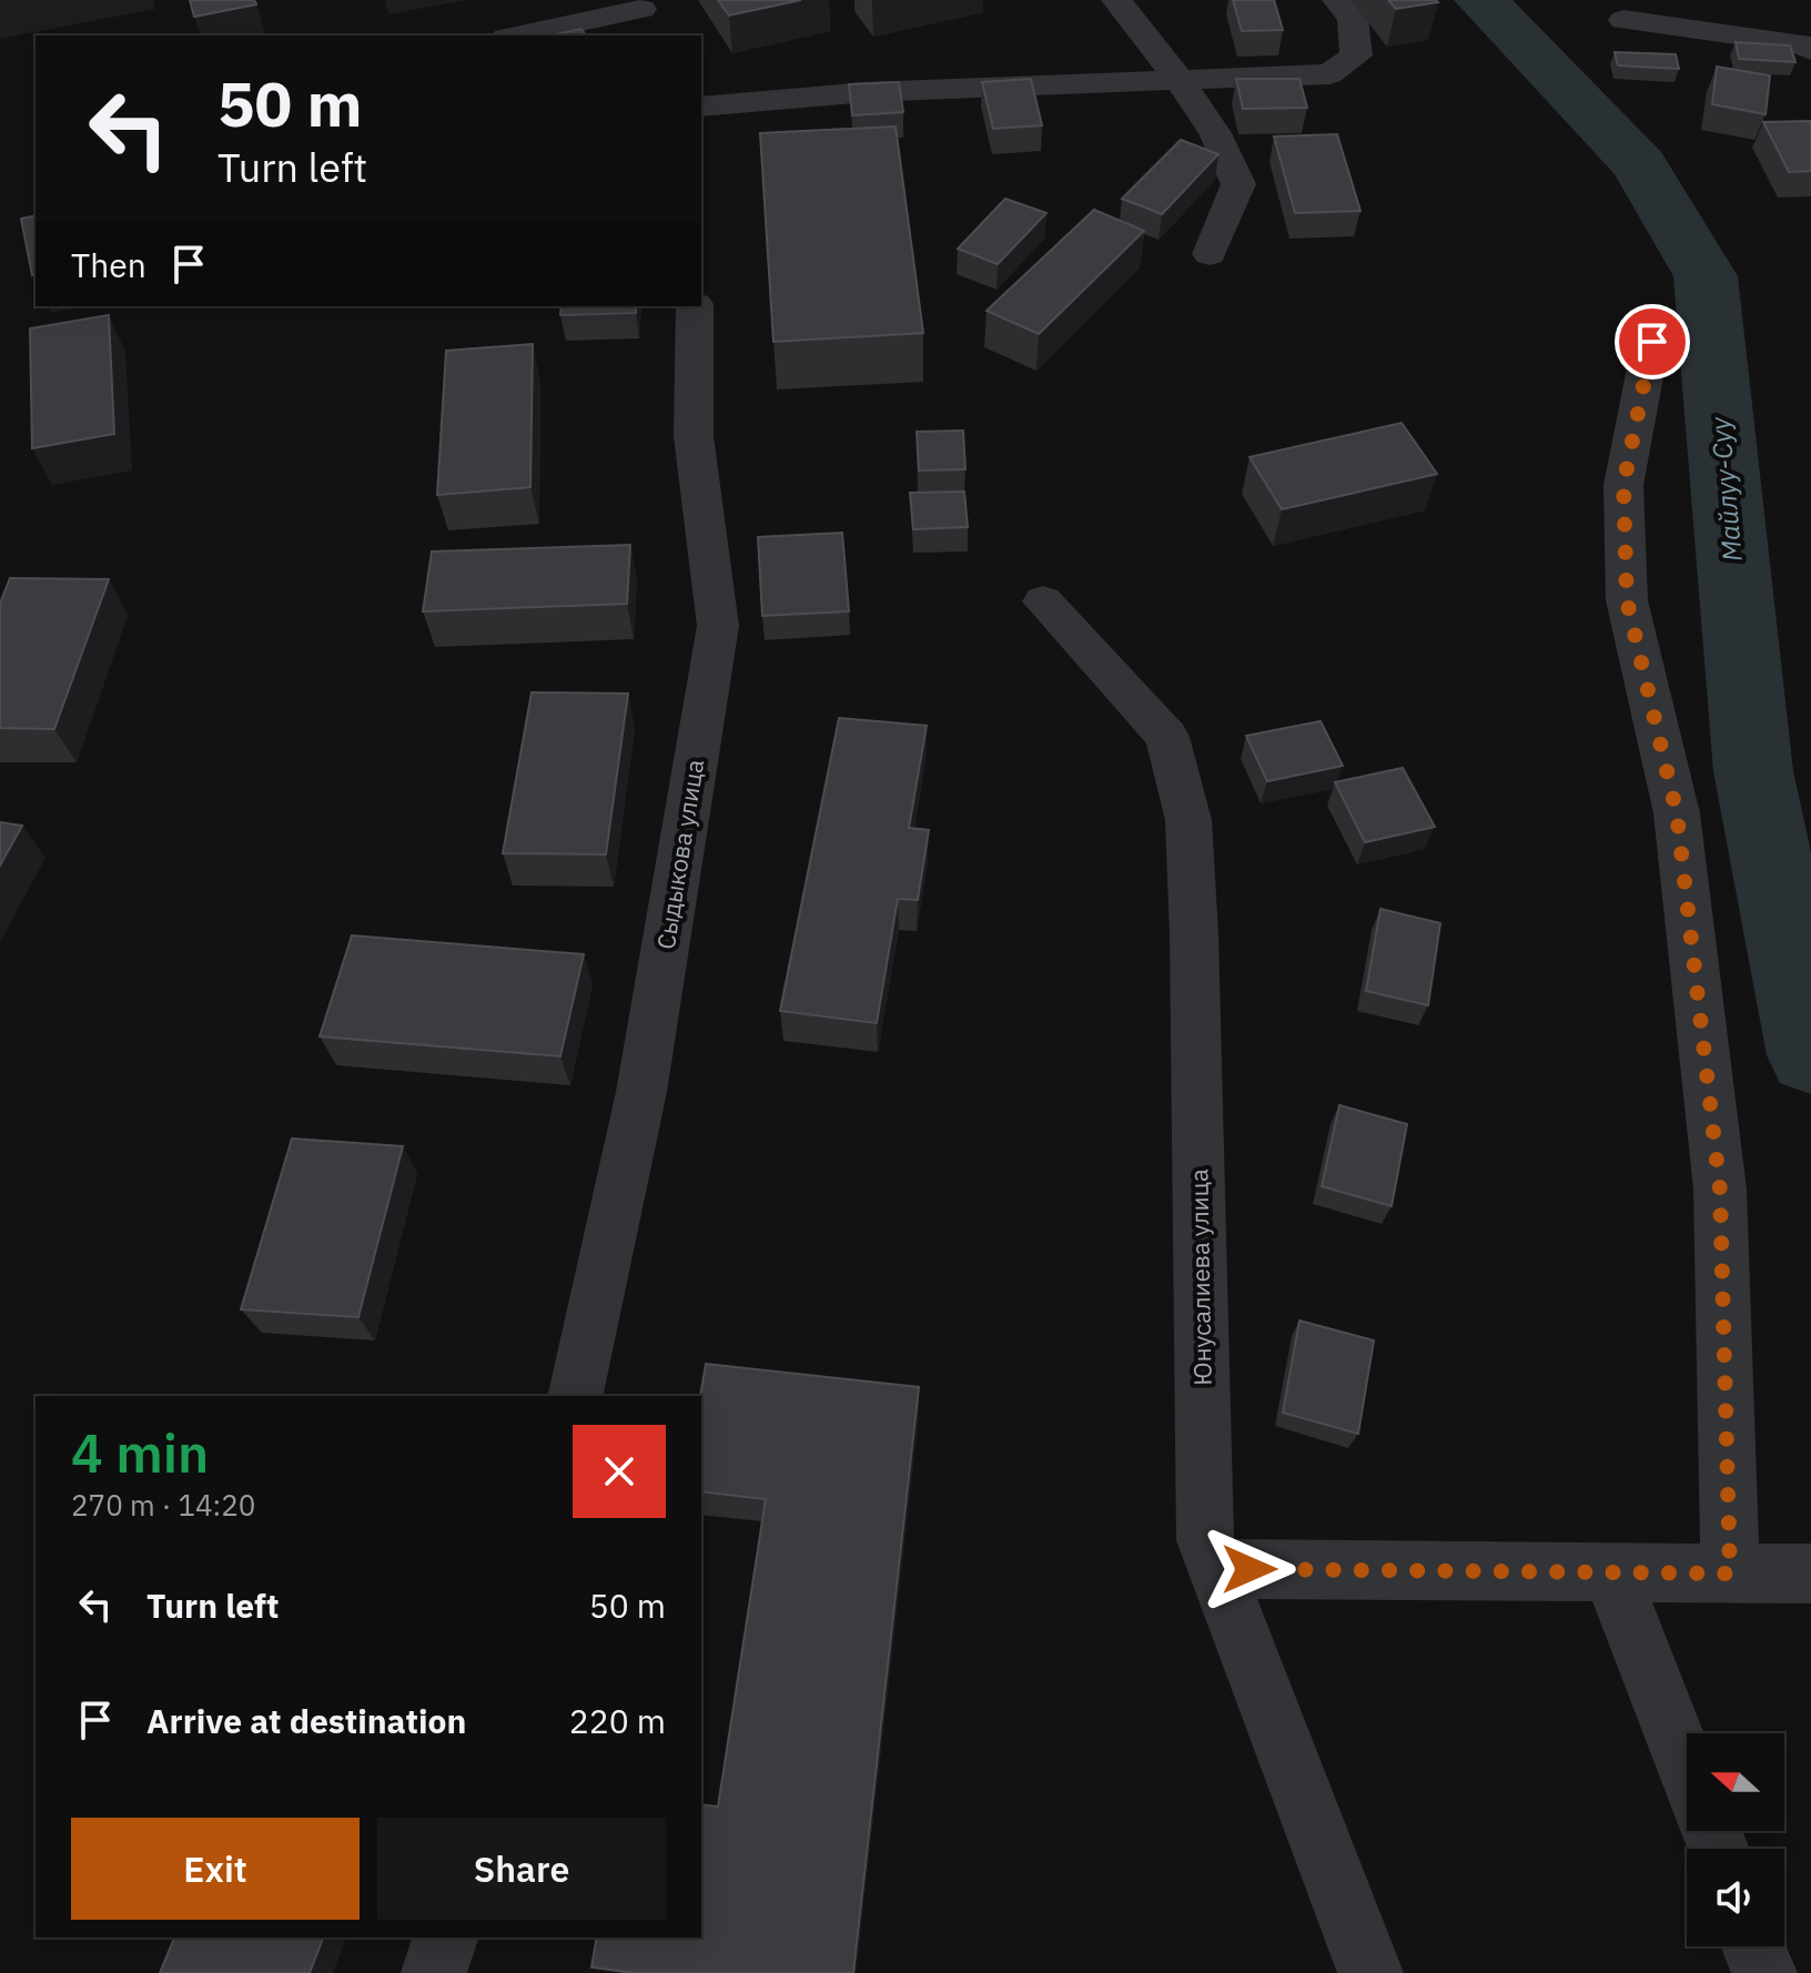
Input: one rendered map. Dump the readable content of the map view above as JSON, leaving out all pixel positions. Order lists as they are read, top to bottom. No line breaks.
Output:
{"streets":{"street":["Сыдыкова улица","Юнусалиева улица"]},"water":["Майлуу-Суу"],"north":"left","page":{"turn":["50 m","Turn left"],"then":"Then","heading":["4 min","270 m · 14:20"],"list":[{"name":"Turn left","value":"50 m"},{"name":"Arrive at destination","value":"220 m"}],"buttons":["Exit","Share"]}}
